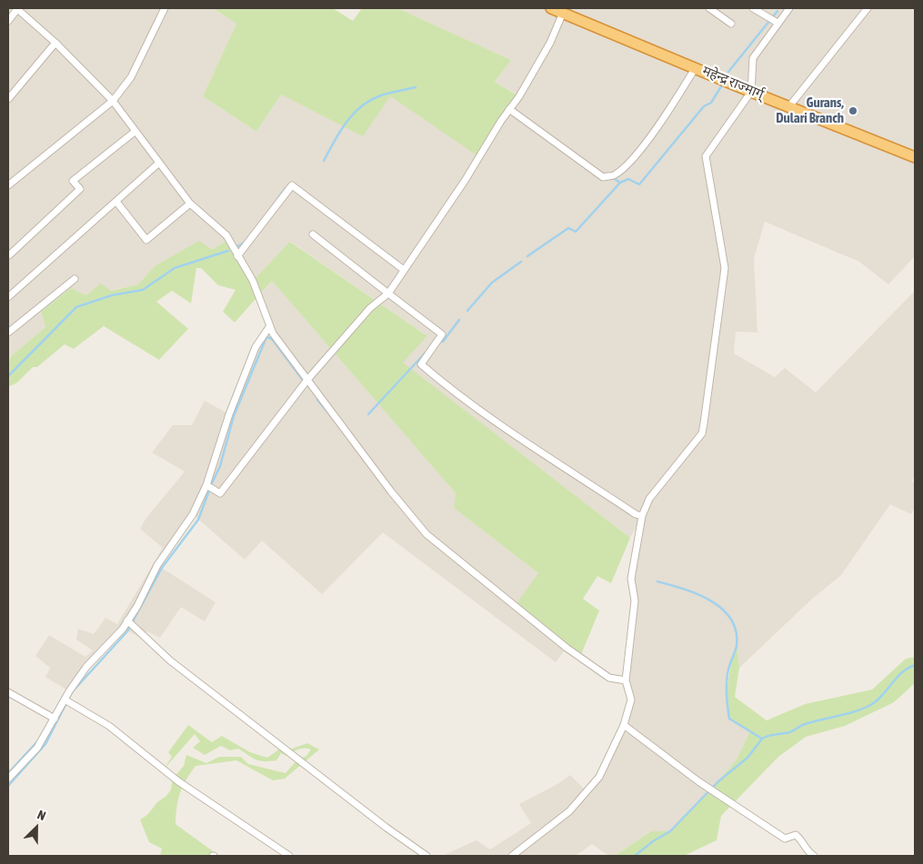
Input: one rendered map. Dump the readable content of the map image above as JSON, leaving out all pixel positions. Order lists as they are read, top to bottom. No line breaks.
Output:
{"streets":{"highway":["महेन्द्र राज्मार्ग्"]},"places":["Gurans, Dulari Branch"],"north":"top right"}
